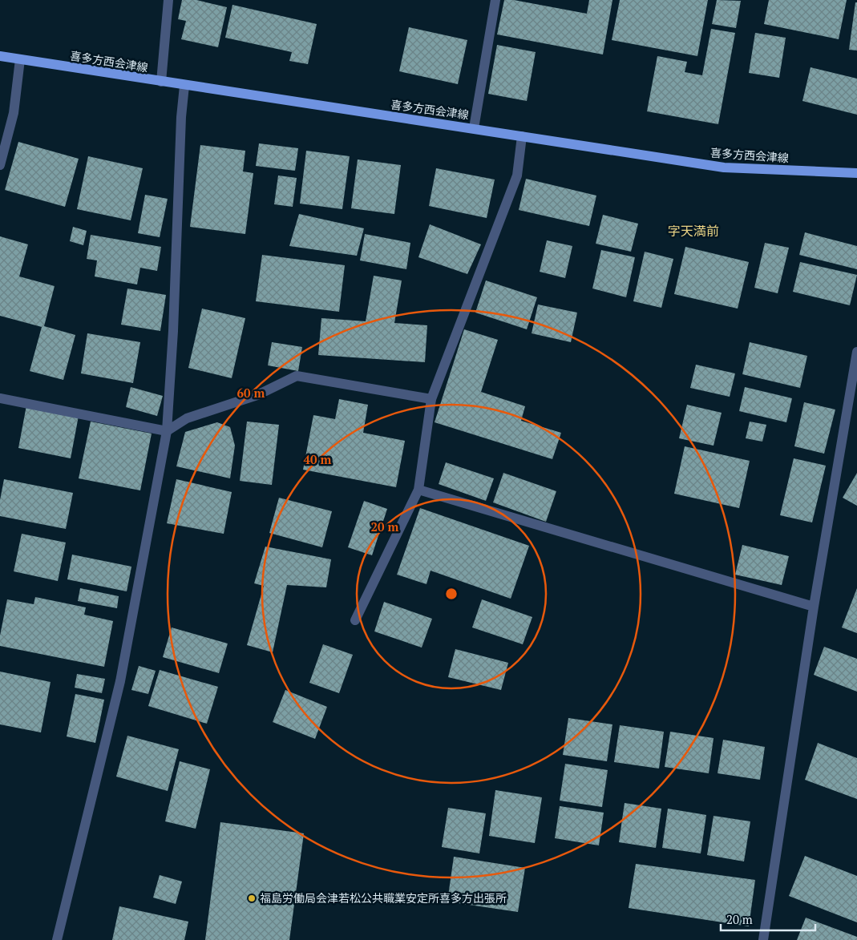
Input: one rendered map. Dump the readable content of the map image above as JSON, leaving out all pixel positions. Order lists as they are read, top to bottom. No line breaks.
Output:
{"streets":{"main road":["喜多方西会津線"]},"districts":["字天満前"],"places":["福島労働局会津若松公共職業安定所喜多方出張所"],"scale_bar":"20 m","rings":["60 m","40 m","20 m"]}
